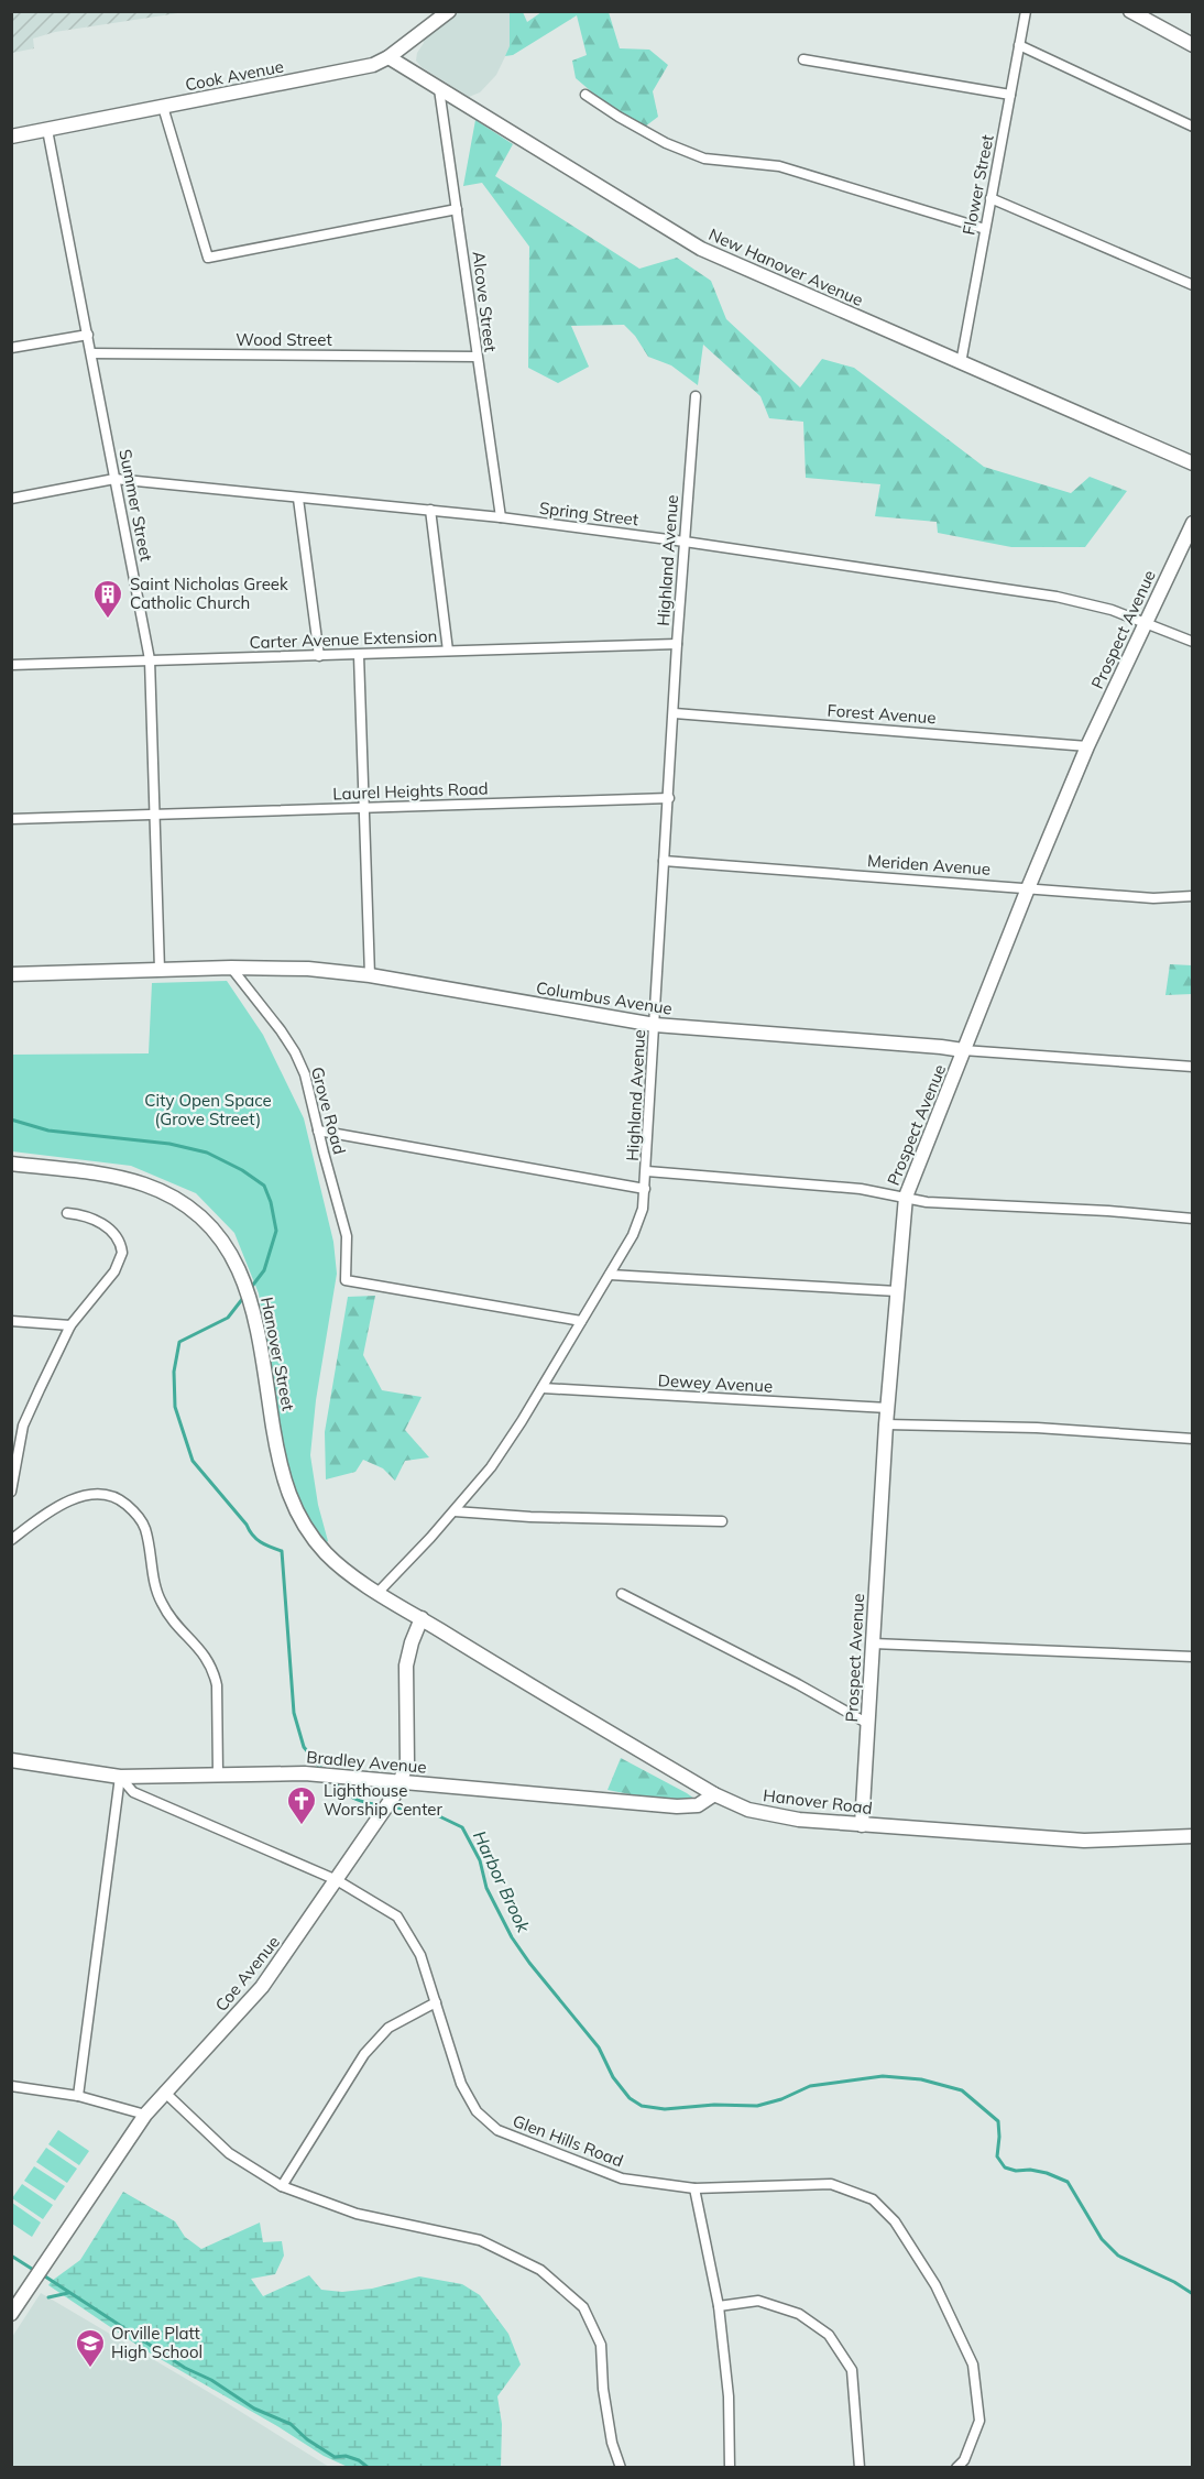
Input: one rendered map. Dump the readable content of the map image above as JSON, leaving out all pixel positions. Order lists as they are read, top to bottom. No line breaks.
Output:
{"streets":{"street":["Cook Avenue","Flower Street","New Hanover Avenue","Alcove Street","Wood Street","Summer Street","Spring Street","Highland Avenue","Prospect Avenue","Carter Avenue Extension","Forest Avenue","Laurel Heights Road","Meriden Avenue","Columbus Avenue","Grove Road","Hanover Street","Dewey Avenue","Bradley Avenue","Hanover Road","Coe Avenue","Glen Hills Road"]},"crossings":[["Cook Avenue","New Hanover Avenue"],["Cook Avenue","Summer Street"],["Flower Street","New Hanover Avenue"],["New Hanover Avenue","Alcove Street"],["Alcove Street","Wood Street"],["Alcove Street","Spring Street"],["Wood Street","Summer Street"],["Summer Street","Spring Street"],["Summer Street","Carter Avenue Extension"],["Summer Street","Laurel Heights Road"],["Summer Street","Columbus Avenue"],["Spring Street","Highland Avenue"],["Spring Street","Prospect Avenue"],["Highland Avenue","Carter Avenue Extension"],["Highland Avenue","Forest Avenue"],["Highland Avenue","Laurel Heights Road"],["Highland Avenue","Meriden Avenue"],["Highland Avenue","Columbus Avenue"],["Highland Avenue","Grove Road"],["Highland Avenue","Hanover Street"],["Highland Avenue","Dewey Avenue"],["Highland Avenue","Hanover Road"],["Prospect Avenue","Forest Avenue"],["Prospect Avenue","Meriden Avenue"],["Prospect Avenue","Columbus Avenue"],["Prospect Avenue","Dewey Avenue"],["Prospect Avenue","Hanover Road"],["Columbus Avenue","Grove Road"],["Hanover Street","Hanover Road"],["Bradley Avenue","Hanover Road"],["Bradley Avenue","Coe Avenue"],["Bradley Avenue","Glen Hills Road"],["Hanover Road","Coe Avenue"],["Coe Avenue","Glen Hills Road"]],"water":["Harbor Brook"],"parks":["City Open Space (Grove Street)"],"places":{"building":["Saint Nicholas Greek Catholic Church"],"church":["Lighthouse Worship Center"],"school or university":["Orville Platt High School"]}}
